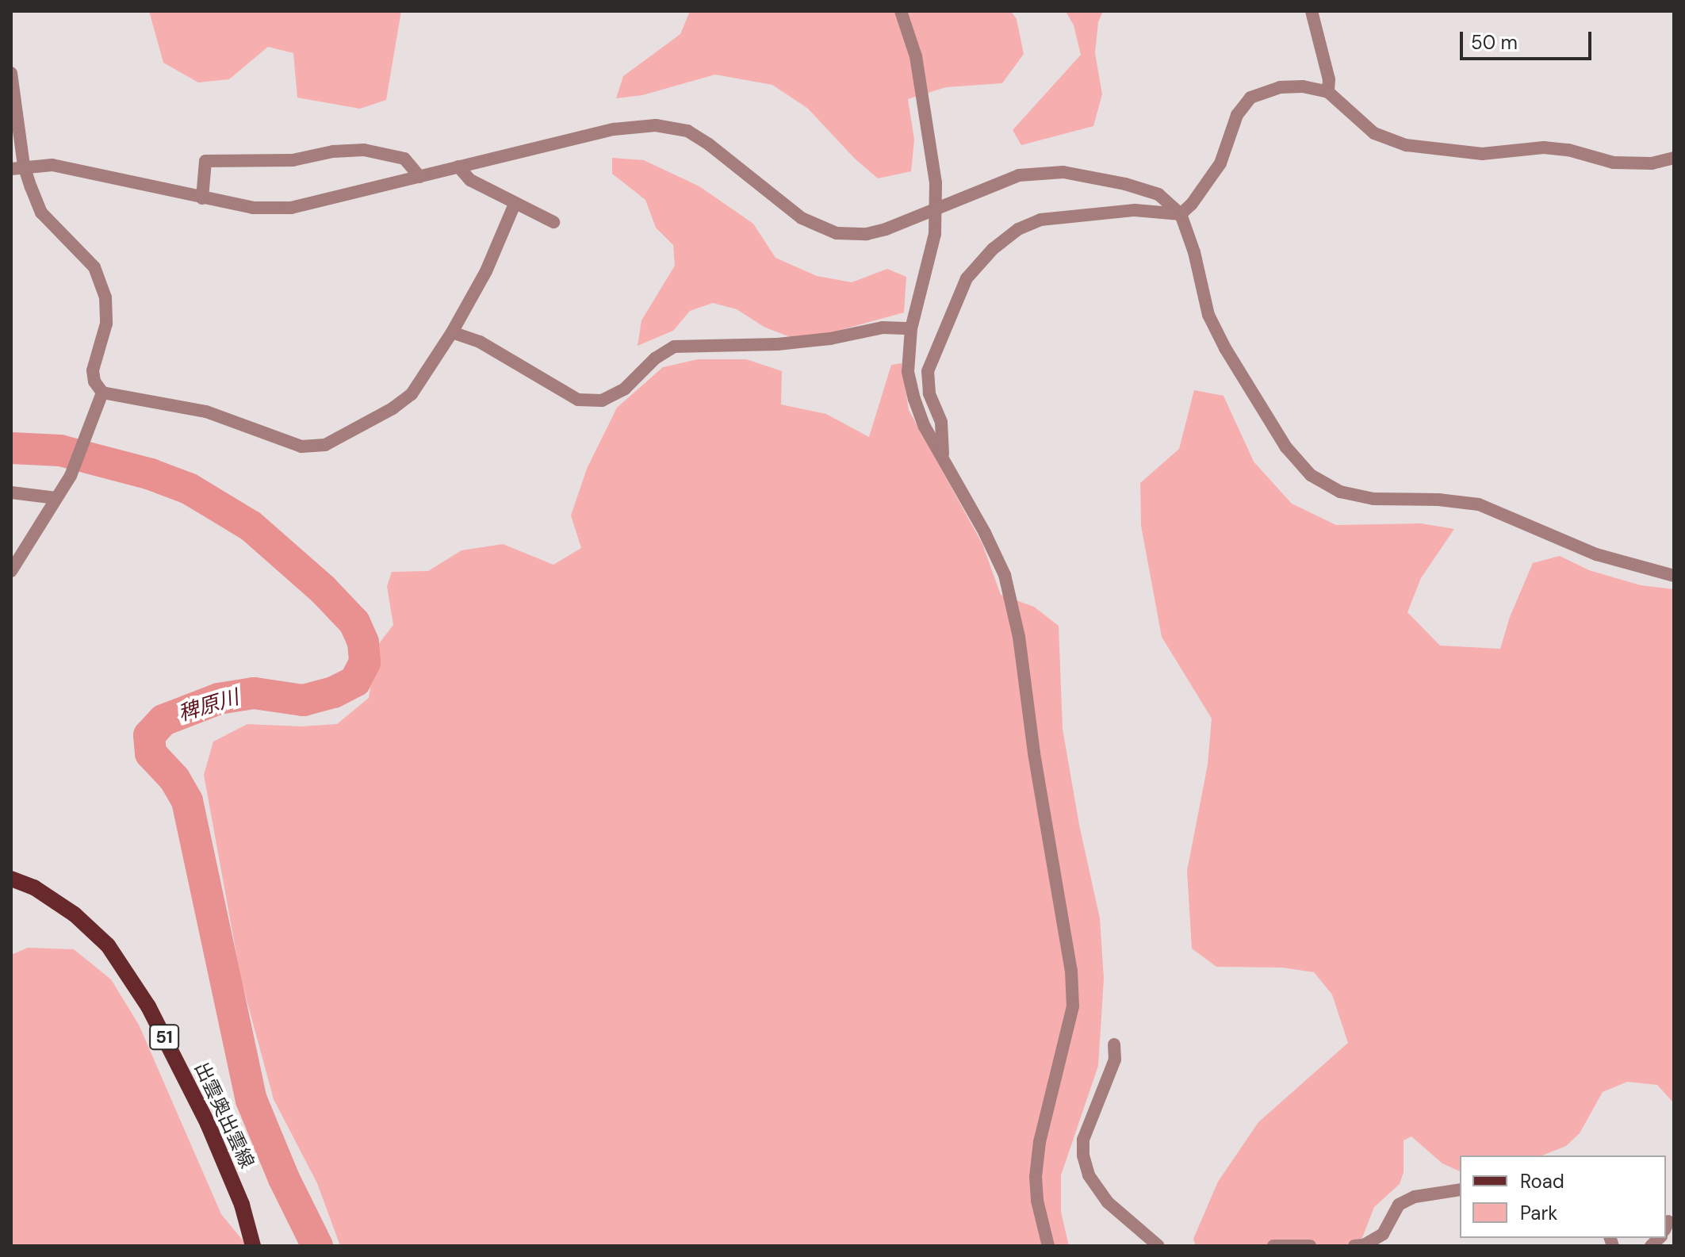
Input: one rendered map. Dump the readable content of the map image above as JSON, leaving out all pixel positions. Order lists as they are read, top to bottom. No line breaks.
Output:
{"streets":{"main road":["51","出雲奥出雲線"]},"water":["稗原川"],"legend":["Road","Park"],"scale_bar":"50 m"}
